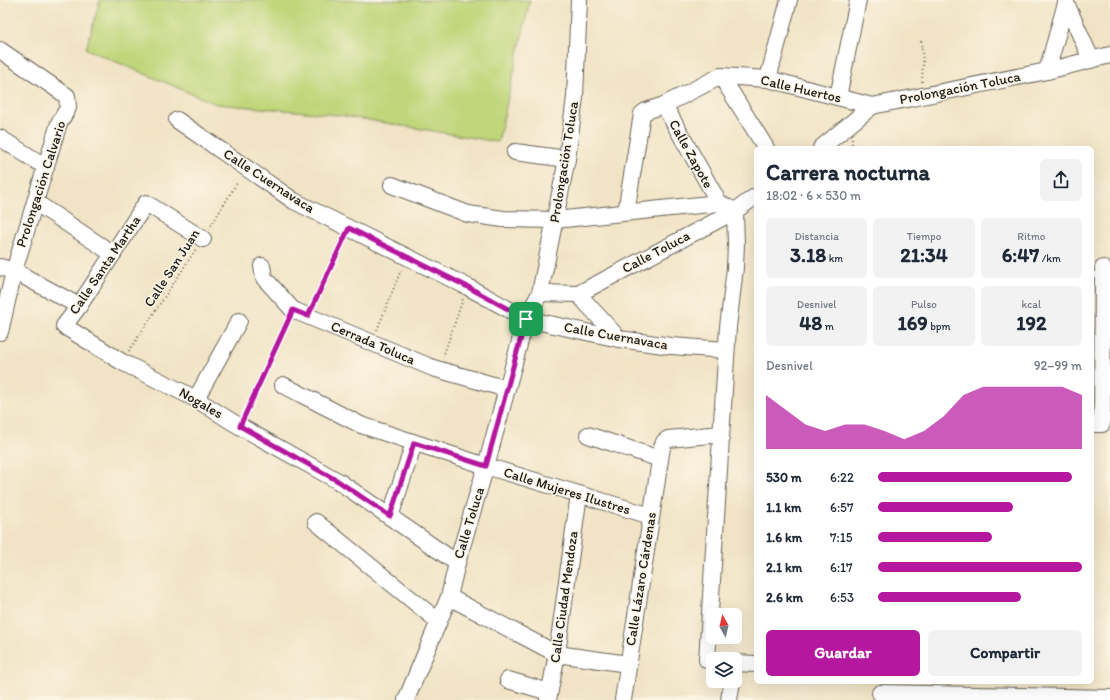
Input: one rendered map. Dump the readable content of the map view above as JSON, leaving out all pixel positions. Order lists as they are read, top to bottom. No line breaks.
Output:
{"streets":{"street":["Prolongación Toluca","Calle Huertos","Calle Zapote","Calle Cuernavaca","Prolongación Calvario","Calle Toluca","Calle Santa Martha","Cerrada Toluca","Nogales","Calle Mujeres Ilustres","Calle Lázaro Cárdenas","Calle Ciudad Mendoza"],"path":["Calle San Juan"]},"crossings":[["Prolongación Toluca","Calle Huertos"],["Prolongación Toluca","Calle Cuernavaca"],["Prolongación Toluca","Calle Toluca"],["Calle Huertos","Calle Zapote"],["Calle Cuernavaca","Calle Toluca"],["Calle Toluca","Cerrada Toluca"],["Calle Toluca","Nogales"],["Calle Toluca","Calle Mujeres Ilustres"],["Calle Santa Martha","Calle San Juan"],["Calle Santa Martha","Nogales"],["Calle San Juan","Nogales"],["Calle Mujeres Ilustres","Calle Lázaro Cárdenas"],["Calle Mujeres Ilustres","Calle Ciudad Mendoza"]],"north":"top","page":{"heading":["Carrera nocturna","18:02 · 6 × 530 m"],"stats":[["Distancia","3.18 km"],["Tiempo","21:34"],["Ritmo","6:47 /km"],["Desnivel","48 m"],["Pulso","169 bpm"],["kcal","192"]],"chart":["Desnivel","92–99 m"],"list":[{"name":"530 m","note":"6:22"},{"name":"1.1 km","note":"6:57"},{"name":"1.6 km","note":"7:15"},{"name":"2.1 km","note":"6:17"},{"name":"2.6 km","note":"6:53"}],"buttons":["Guardar","Compartir"]}}
